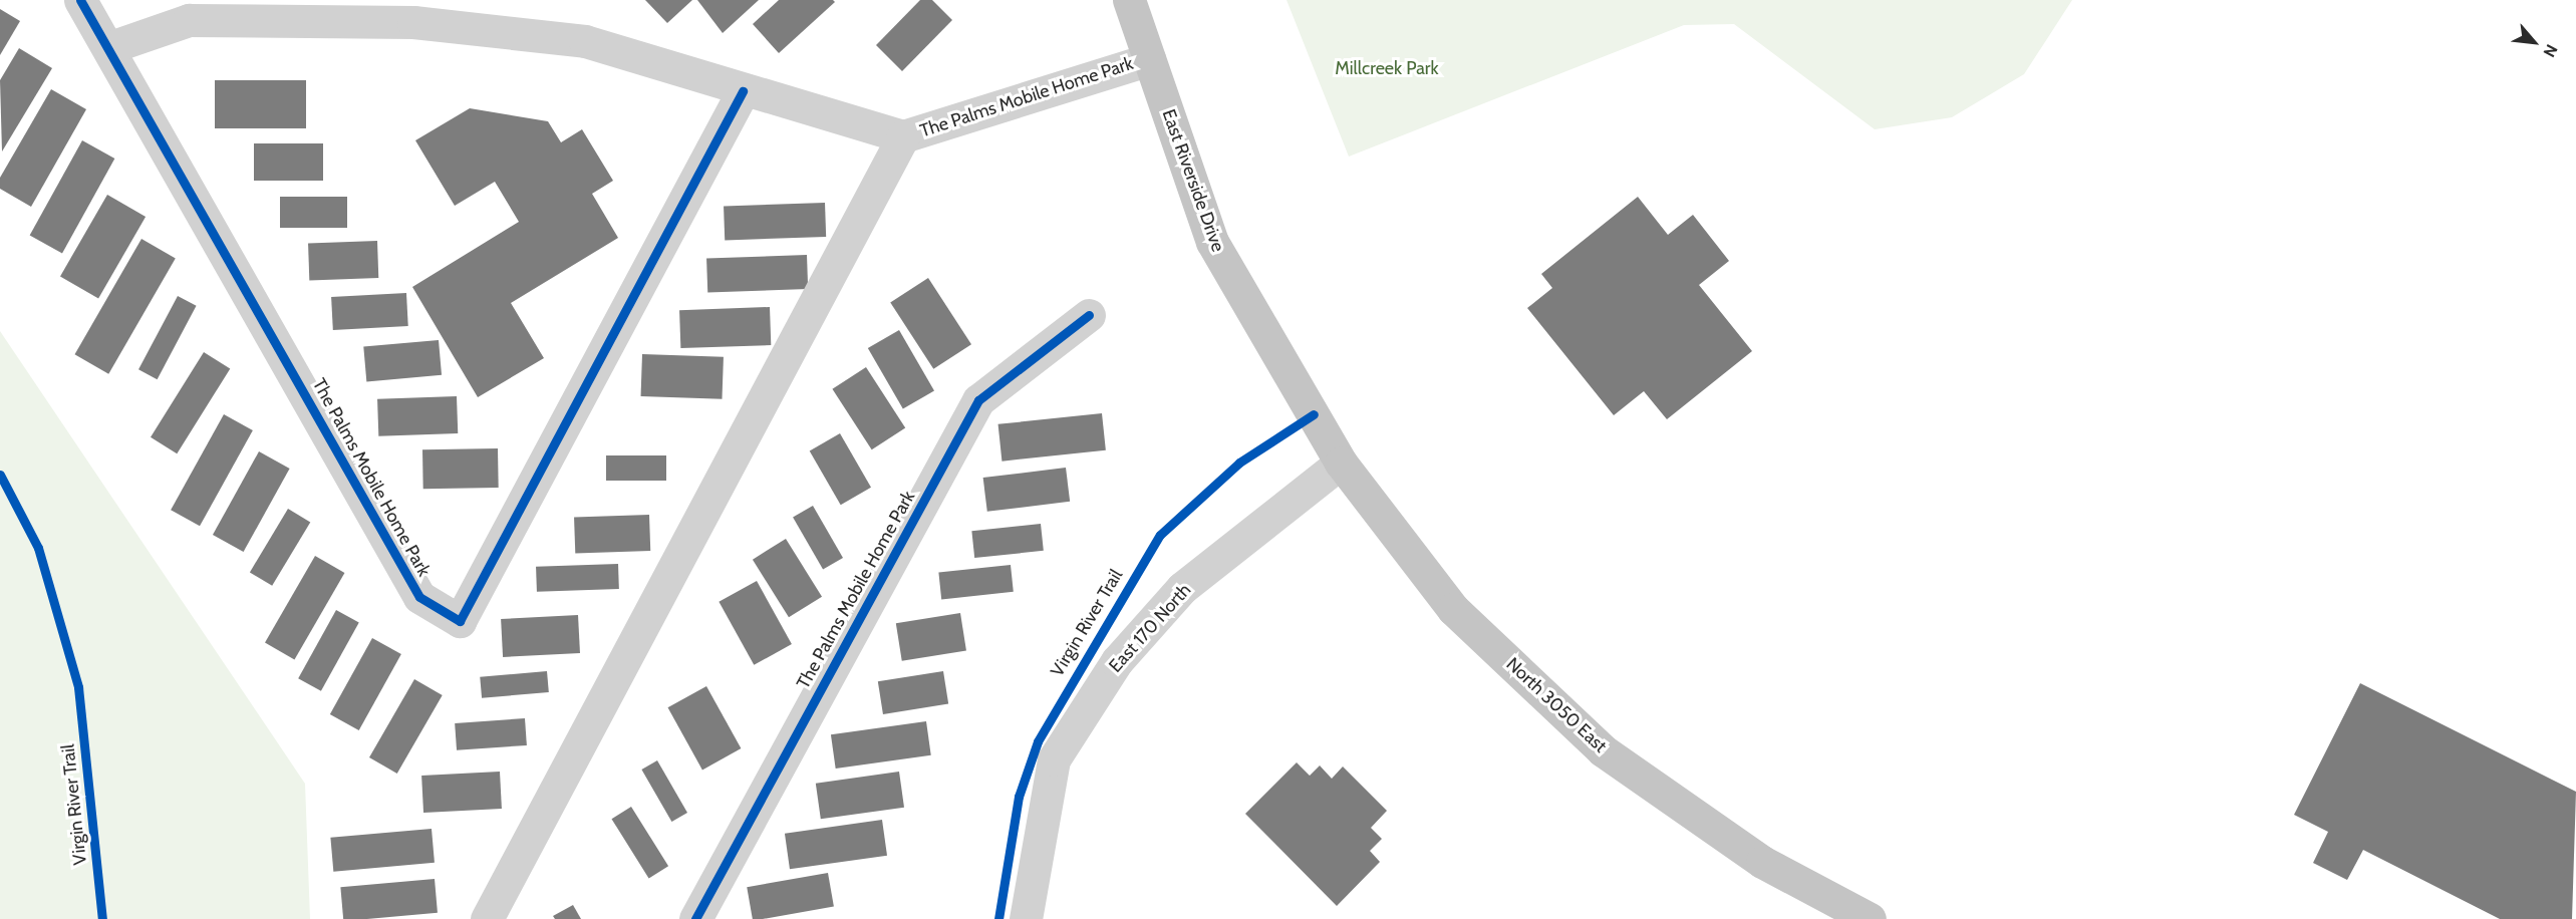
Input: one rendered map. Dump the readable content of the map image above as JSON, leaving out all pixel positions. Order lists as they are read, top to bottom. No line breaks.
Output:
{"streets":{"main road":["East Riverside Drive","North 3050 East"],"street":["The Palms Mobile Home Park","East 170 North"],"cycle path":["Virgin River Trail"]},"crossings":[["The Palms Mobile Home Park","East Riverside Drive"],["East Riverside Drive","North 3050 East"],["East 170 North","North 3050 East"]],"parks":["Millcreek Park"],"north":"bottom right"}
